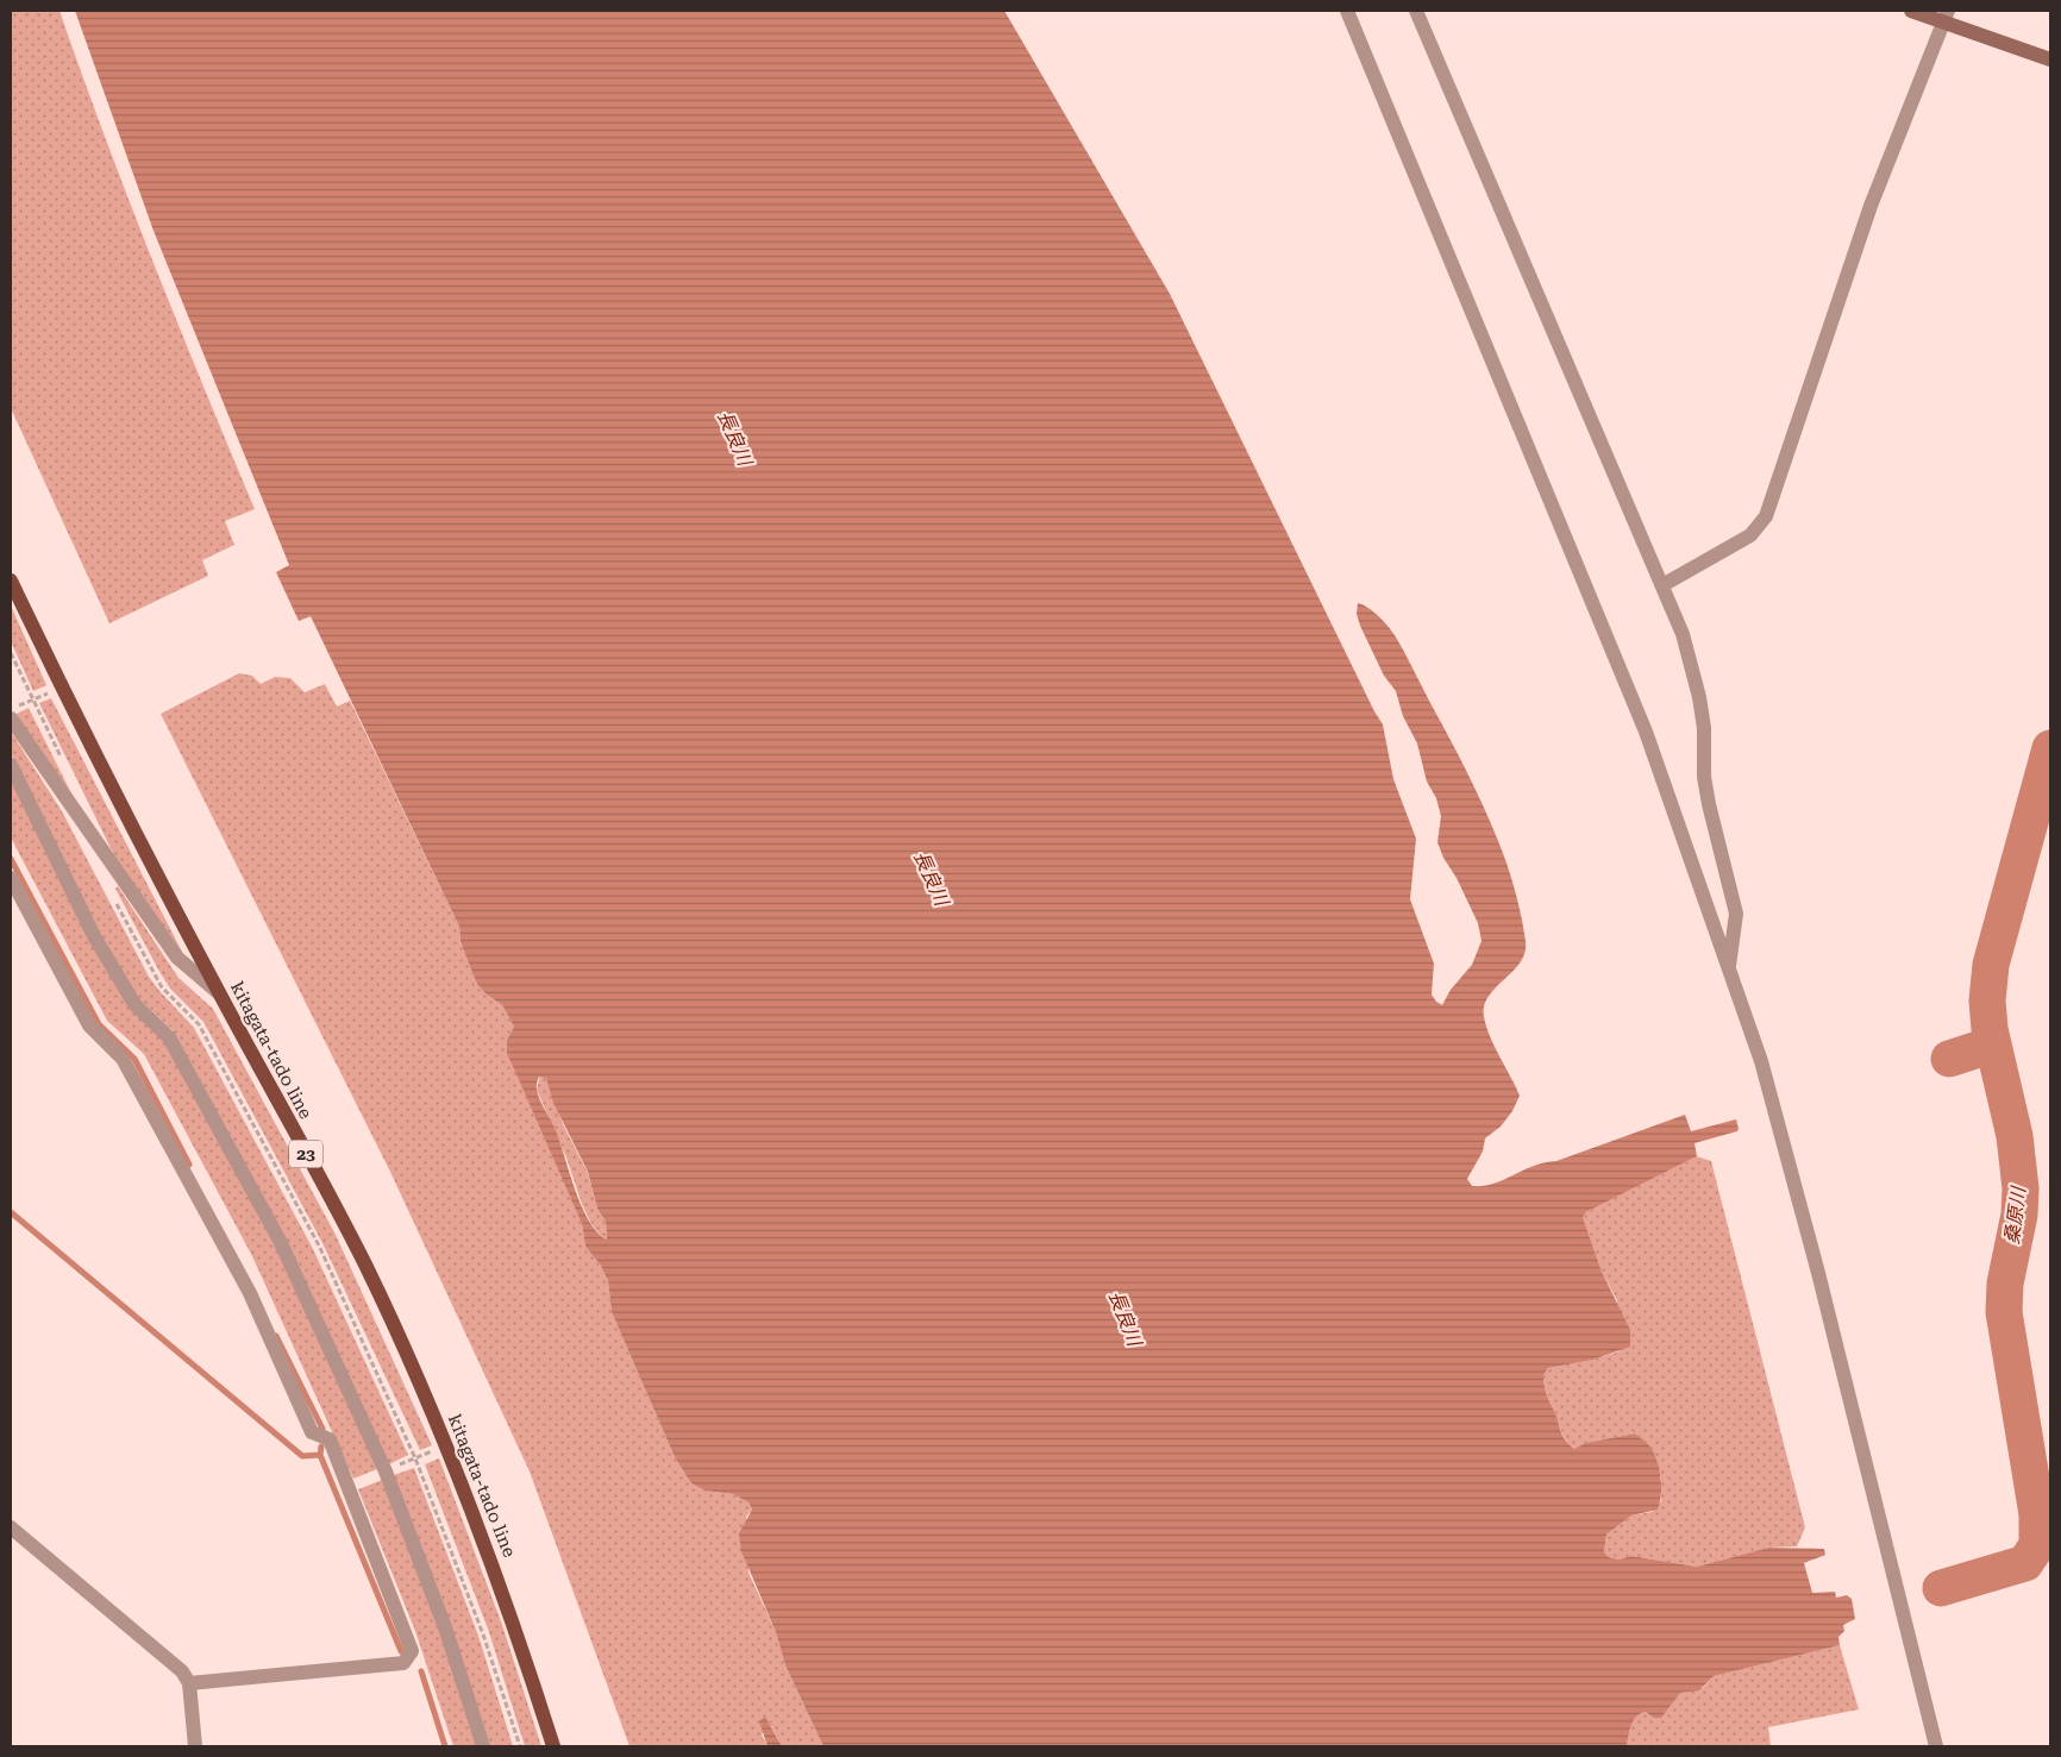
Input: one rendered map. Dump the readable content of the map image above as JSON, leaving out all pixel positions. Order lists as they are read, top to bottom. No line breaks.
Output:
{"streets":{"main road":["kitagata-tado line","23"]},"water":["長良川","桑原川"]}
